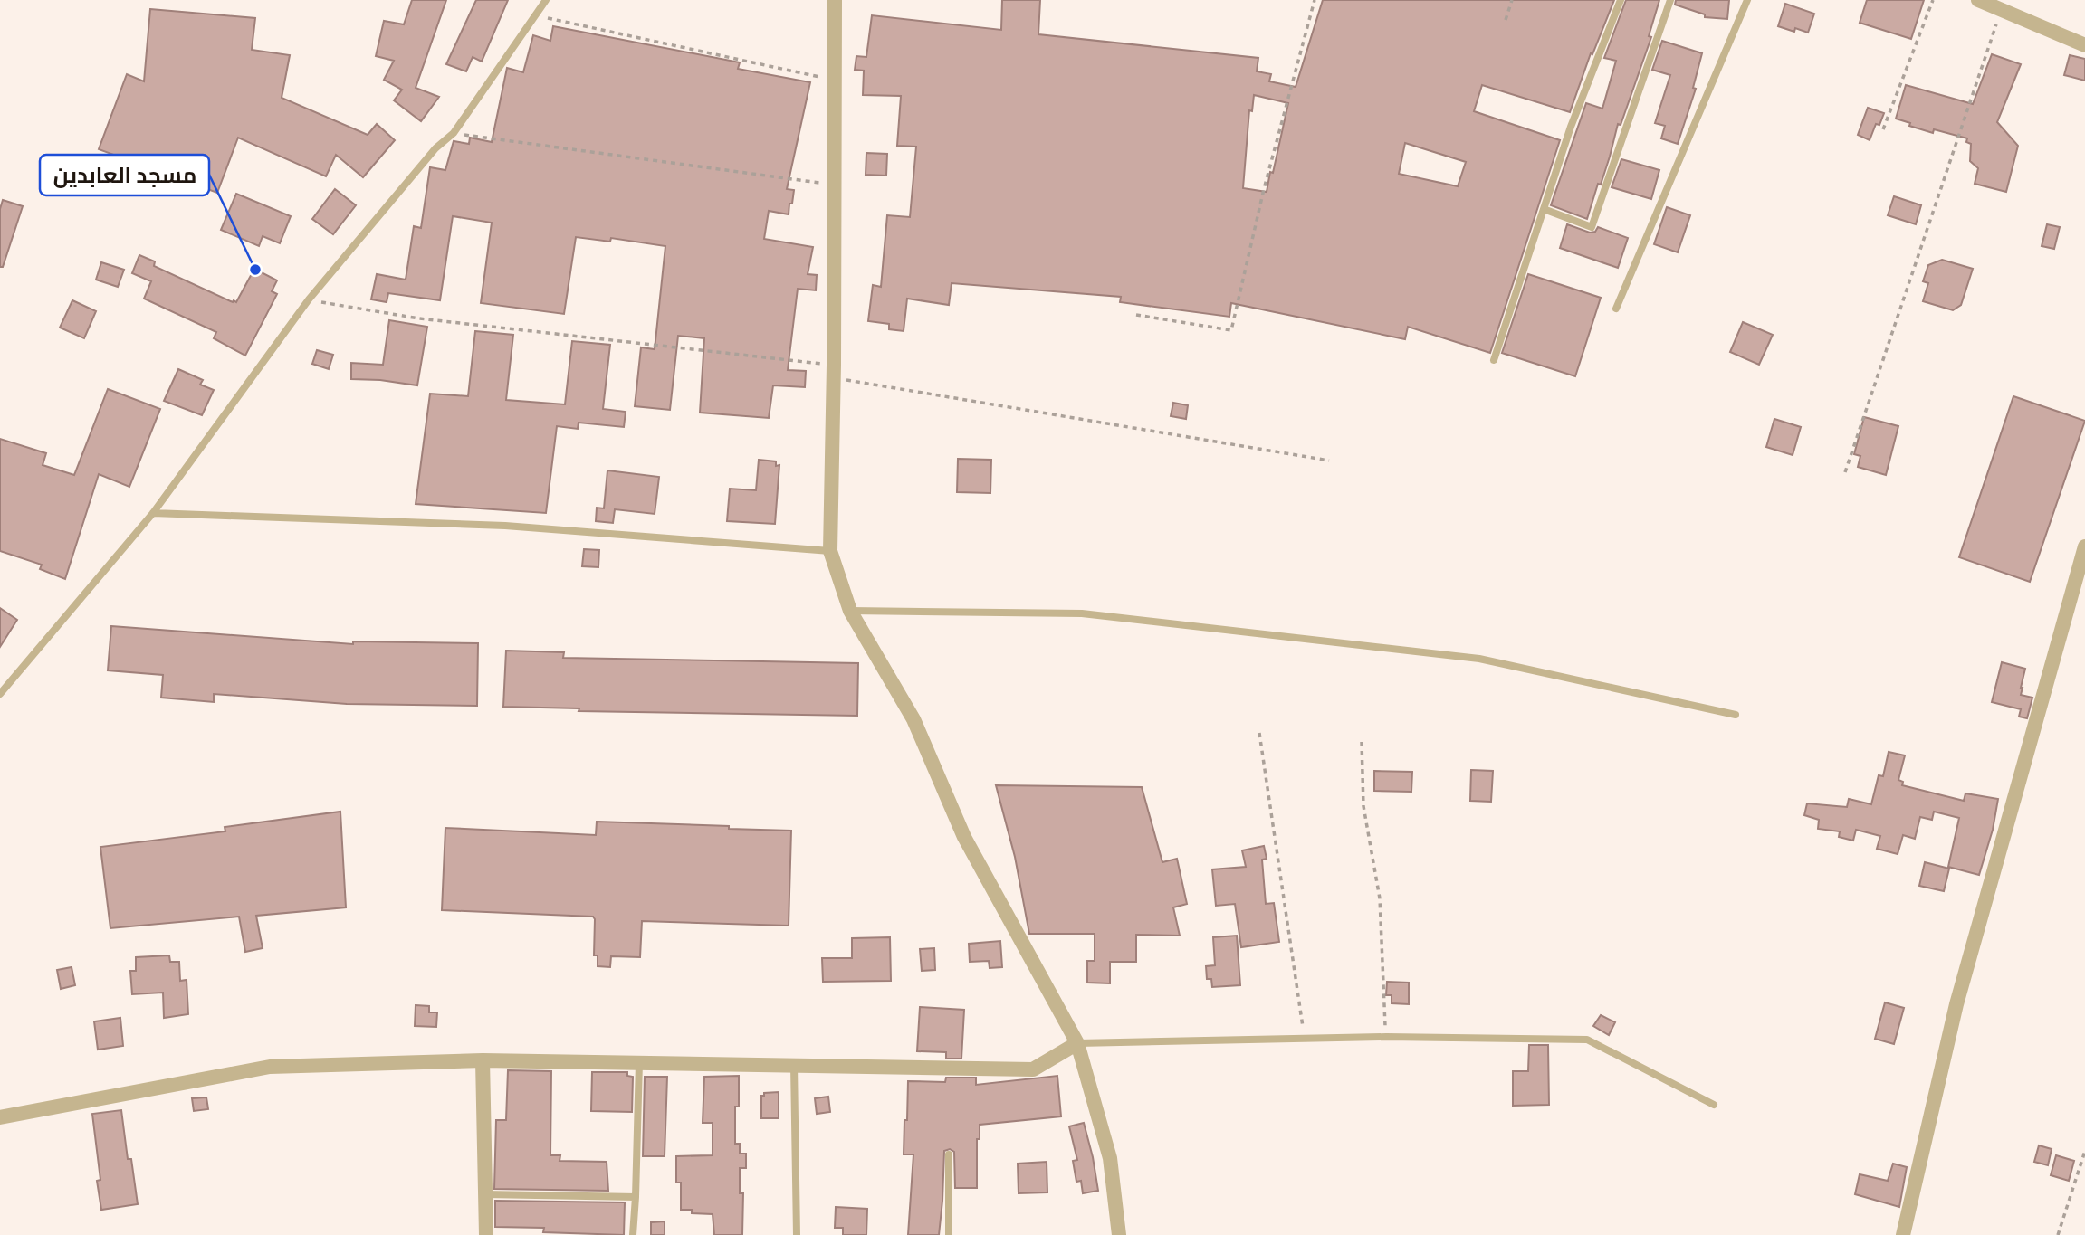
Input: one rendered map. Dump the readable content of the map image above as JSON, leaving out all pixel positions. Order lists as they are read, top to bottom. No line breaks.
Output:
{"places":["مسجد العابدين"]}
